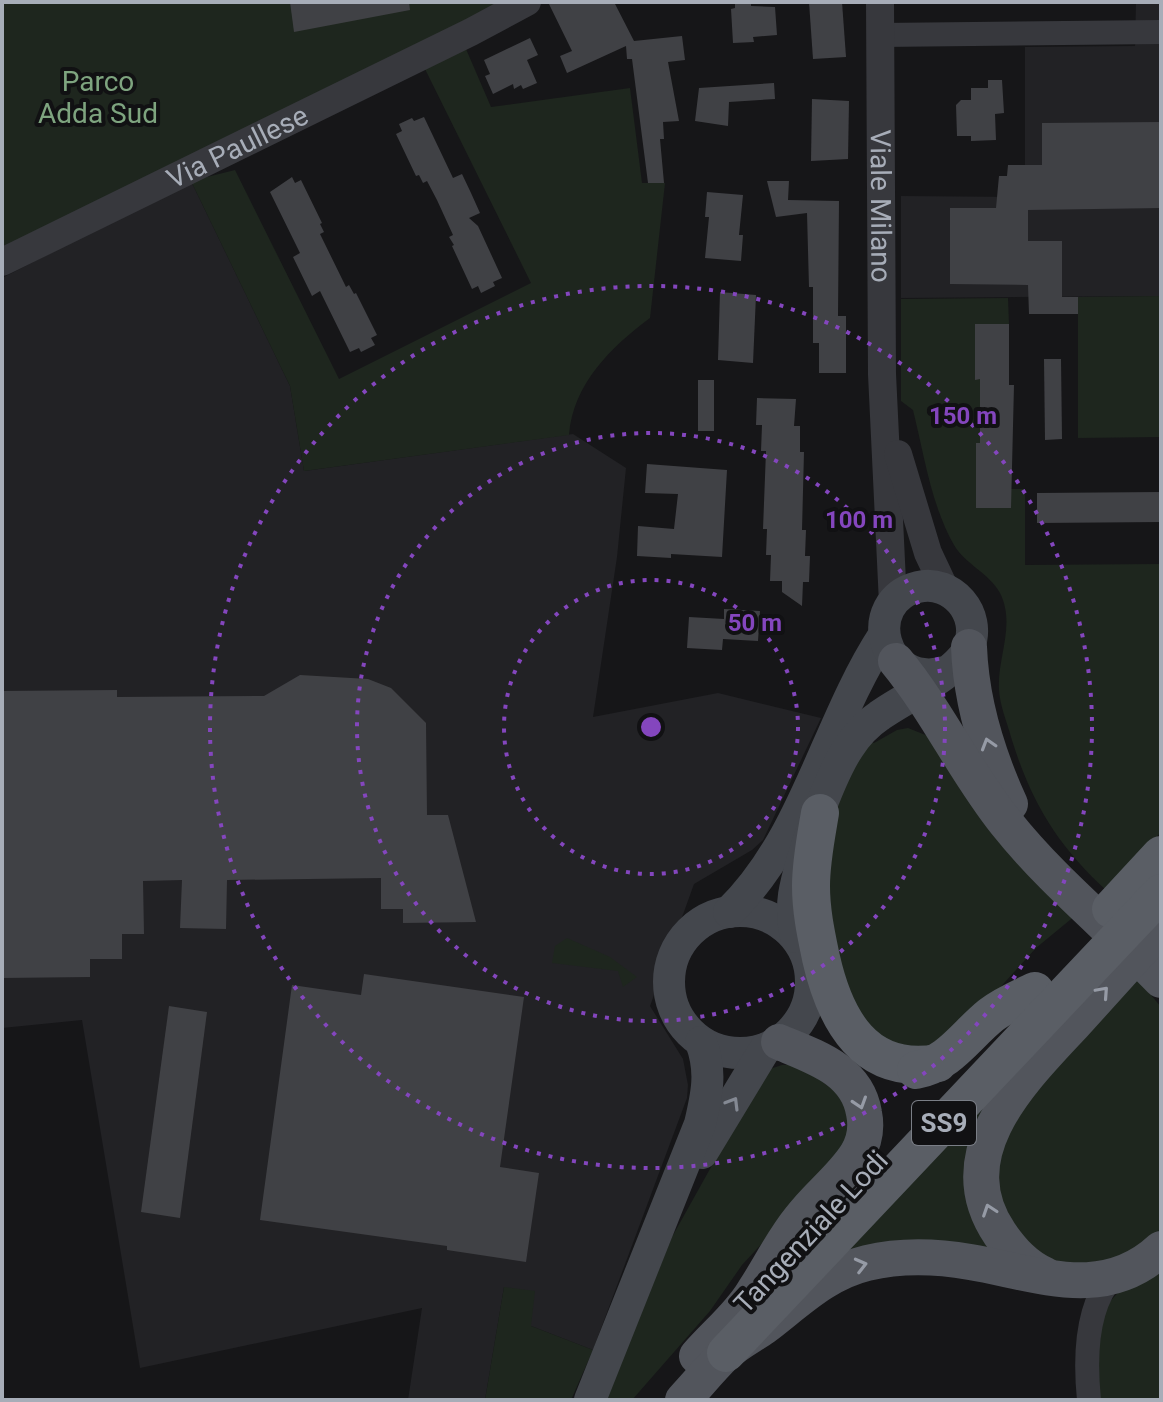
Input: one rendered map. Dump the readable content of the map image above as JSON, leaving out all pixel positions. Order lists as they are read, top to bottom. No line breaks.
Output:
{"streets":{"highway":["SS9","Tangenziale Lodi"],"street":["Via Paullese","Viale Milano"]},"parks":["Parco Adda Sud"],"rings":["150 m","100 m","50 m"]}
